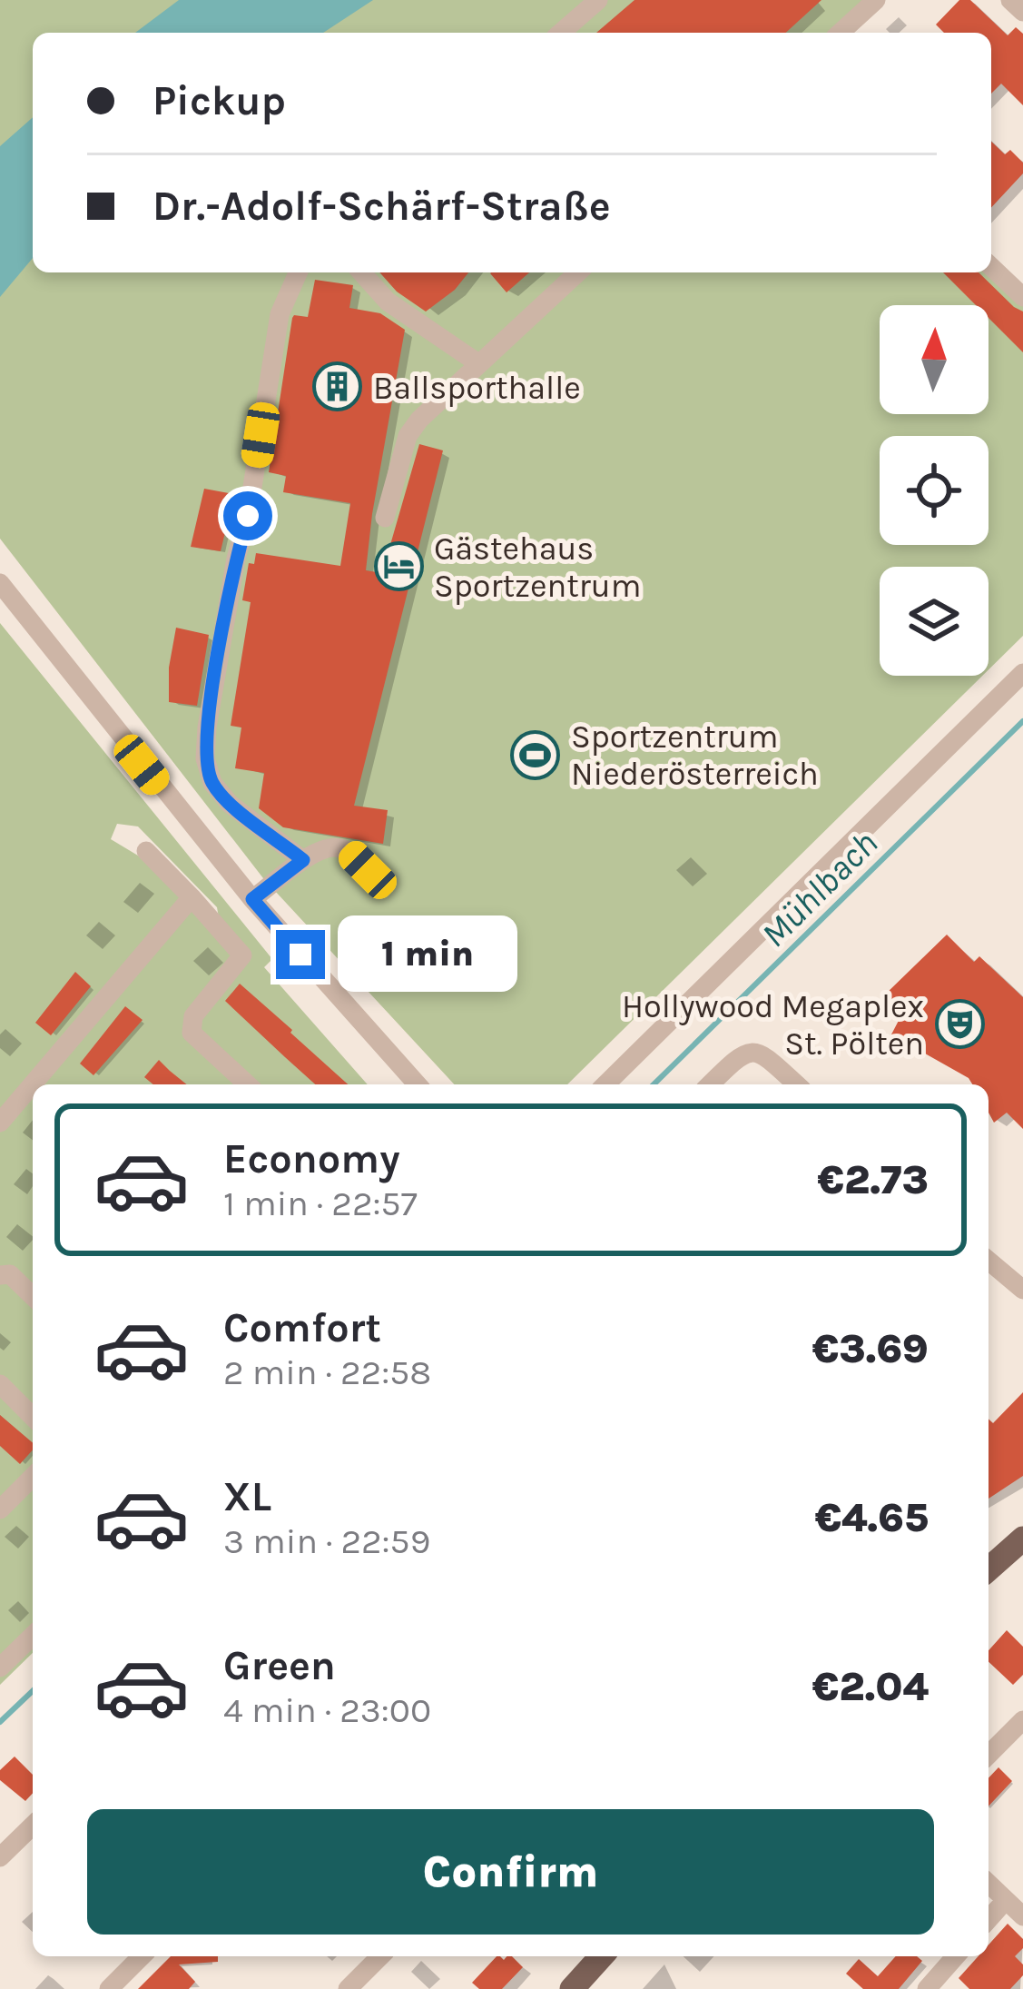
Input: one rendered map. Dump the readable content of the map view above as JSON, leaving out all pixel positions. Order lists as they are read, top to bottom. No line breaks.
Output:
{"water":["Mühlbach"],"places":{"building":["Ballsporthalle"],"hotel":["Gästehaus Sportzentrum"],"sports":["Sportzentrum Niederösterreich"],"theatre":["Hollywood Megaplex St. Pölten"]},"north":"top","page":{"banner":["Pickup","Dr.-Adolf-Schärf-Straße"],"bubble":"1 min","list":[{"name":"Economy","note":"1 min · 22:57","value":"€2.73"},{"name":"Comfort","note":"2 min · 22:58","value":"€3.69"},{"name":"XL","note":"3 min · 22:59","value":"€4.65"},{"name":"Green","note":"4 min · 23:00","value":"€2.04"}],"buttons":"Confirm"}}
